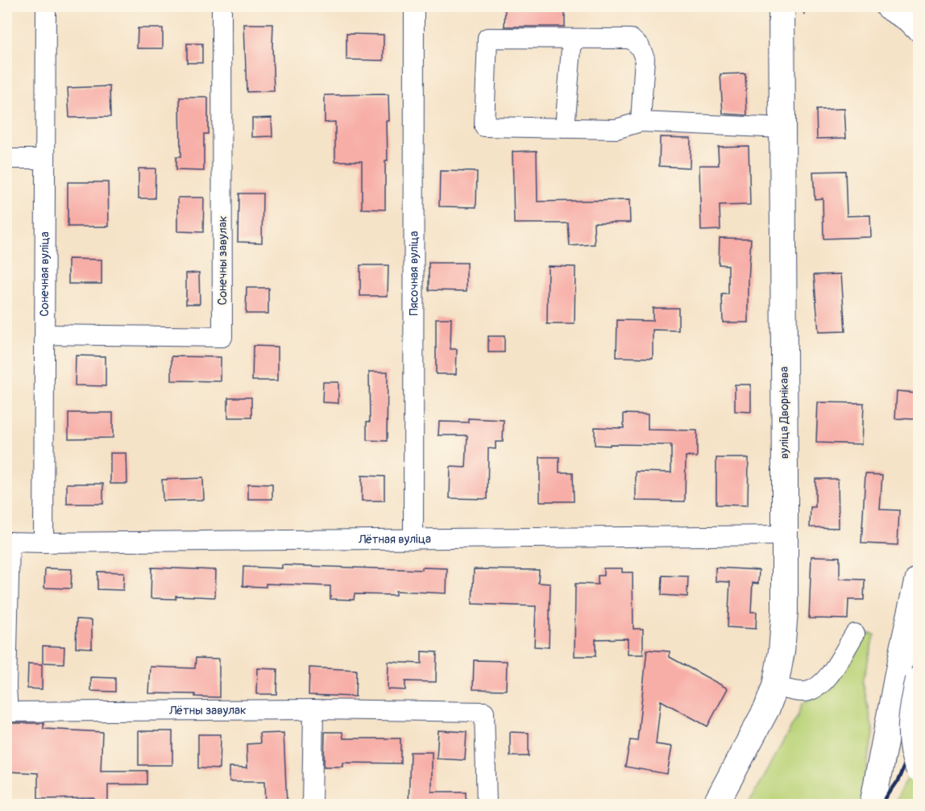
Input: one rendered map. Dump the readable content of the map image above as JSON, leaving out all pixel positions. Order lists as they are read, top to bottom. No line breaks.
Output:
{"streets":{"main road":["вуліца Дворнікава"],"street":["Сонечны завулак","Пясочная вуліца","Сонечная вуліца","Лётная вуліца","Лётны завулак"]},"crossings":[["Сонечны завулак","Сонечная вуліца"],["Пясочная вуліца","Лётная вуліца"],["Сонечная вуліца","Лётная вуліца"],["вуліца Дворнікава","Лётная вуліца"],["Лётная вуліца","Лётны завулак"]]}
